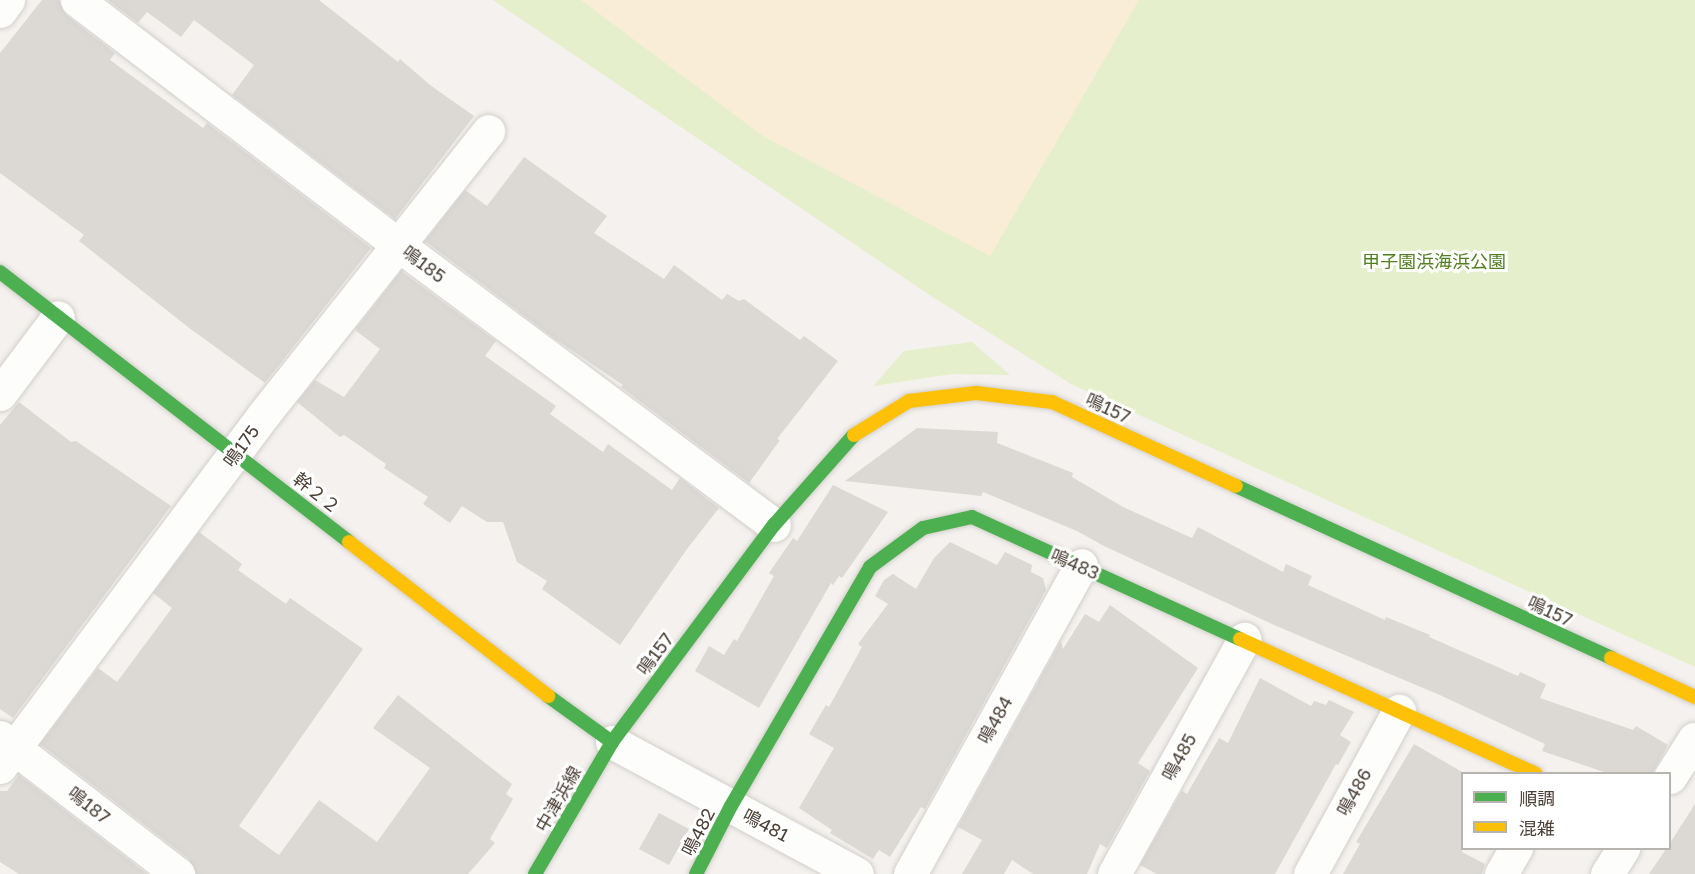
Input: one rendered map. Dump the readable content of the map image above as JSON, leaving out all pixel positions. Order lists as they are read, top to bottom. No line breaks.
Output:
{"streets":{"street":["鳴185","鳴157","鳴175","幹２２","鳴483","鳴484","鳴485","鳴486","中津浜線","鳴187","鳴481","鳴482"]},"crossings":[["鳴185","鳴157"],["鳴185","鳴175"],["鳴157","幹２２"],["鳴157","中津浜線"],["鳴157","鳴481"],["鳴175","幹２２"],["鳴175","鳴187"],["幹２２","中津浜線"],["幹２２","鳴481"],["鳴483","鳴484"],["鳴483","鳴485"],["鳴483","鳴486"],["鳴483","鳴481"],["鳴483","鳴482"],["中津浜線","鳴481"],["鳴481","鳴482"]],"parks":["甲子園浜海浜公園"],"legend":["順調","混雑"]}
